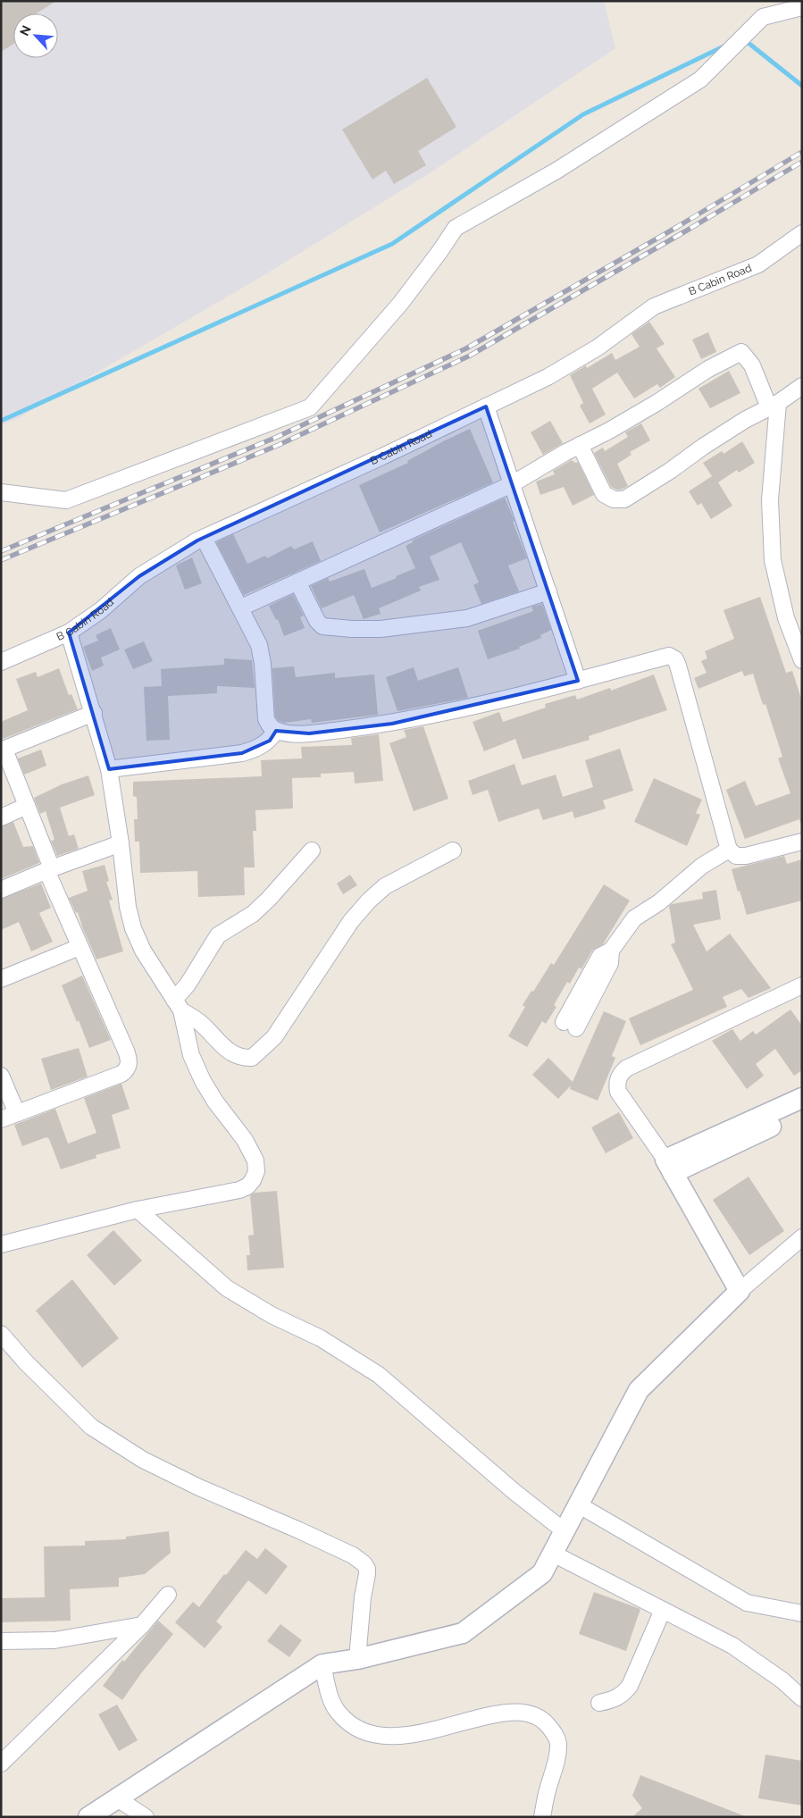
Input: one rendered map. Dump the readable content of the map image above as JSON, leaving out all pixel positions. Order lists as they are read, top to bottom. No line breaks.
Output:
{"streets":{"street":["B Cabin Road"]},"north":"top left"}
